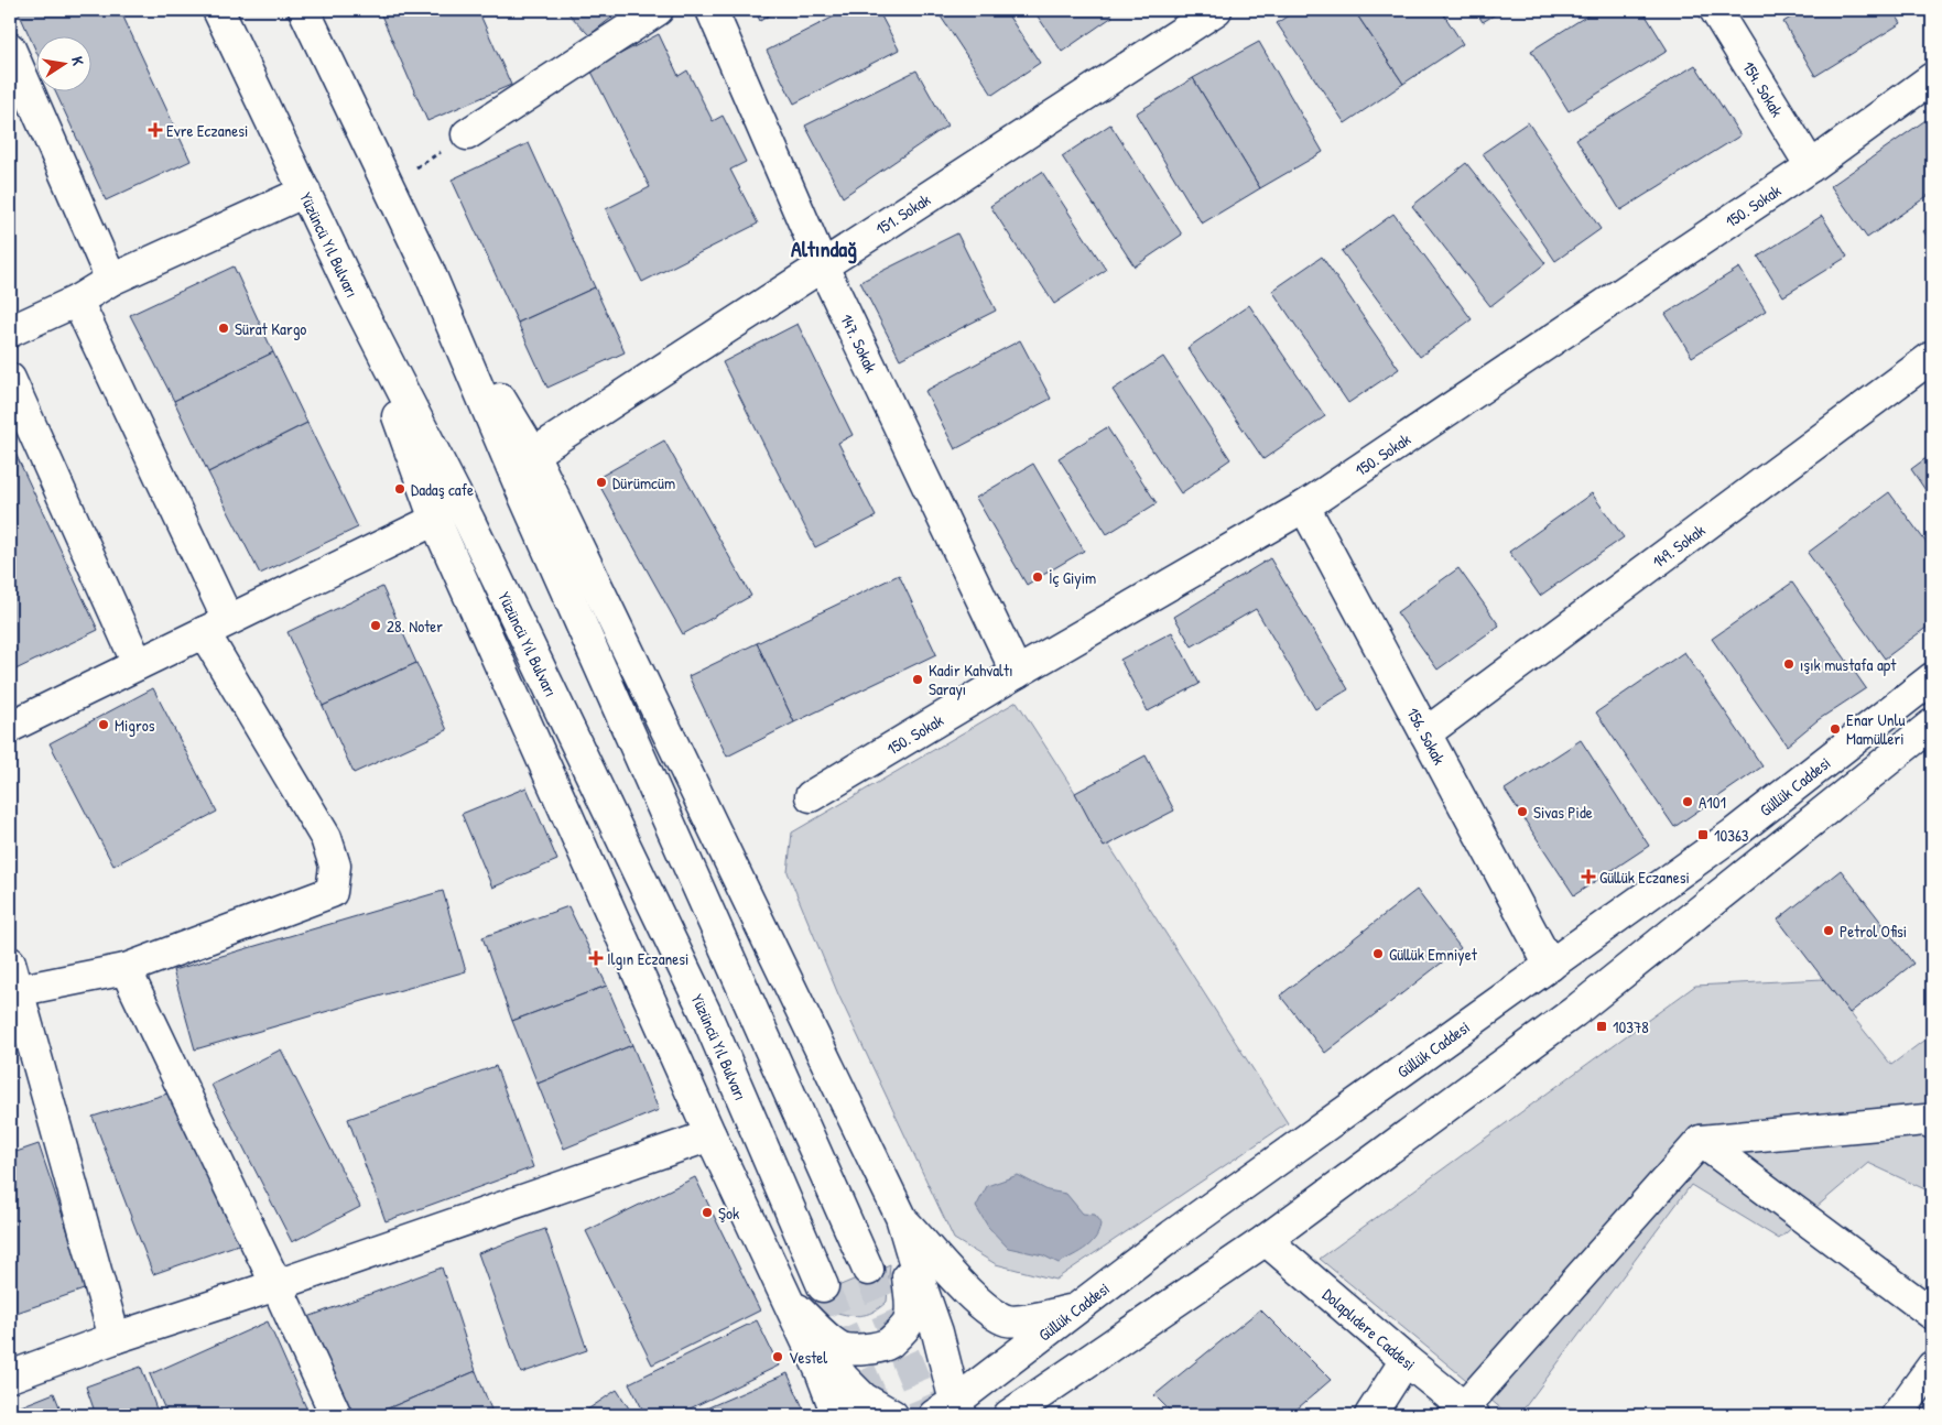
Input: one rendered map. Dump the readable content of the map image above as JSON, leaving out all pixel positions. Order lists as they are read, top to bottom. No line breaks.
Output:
{"streets":{"street":["154. Sokak","150. Sokak","151. Sokak","Yüzüncü Yıl Bulvarı","147. Sokak","149. Sokak","156. Sokak","Güllük Caddesi","Dolaplıdere Caddesi"]},"crossings":[["154. Sokak","150. Sokak"],["150. Sokak","147. Sokak"],["150. Sokak","156. Sokak"],["151. Sokak","147. Sokak"],["149. Sokak","156. Sokak"],["156. Sokak","Güllük Caddesi"]],"districts":["Altındağ"],"places":{"health":["Evre Eczanesi","Güllük Eczanesi","Ilgın Eczanesi"],"other":["Sürat Kargo","Dürümcüm","Dadaş cafe","İç Giyim","28. Noter","ışık mustafa apt","Kadir Kahvaltı Sarayı","Migros","Enar Unlu Mamülleri","A101","Sivas Pide","Petrol Ofisi","Güllük Emniyet","Şok","Vestel"],"transit":["10363","10378"]},"north":"right"}
